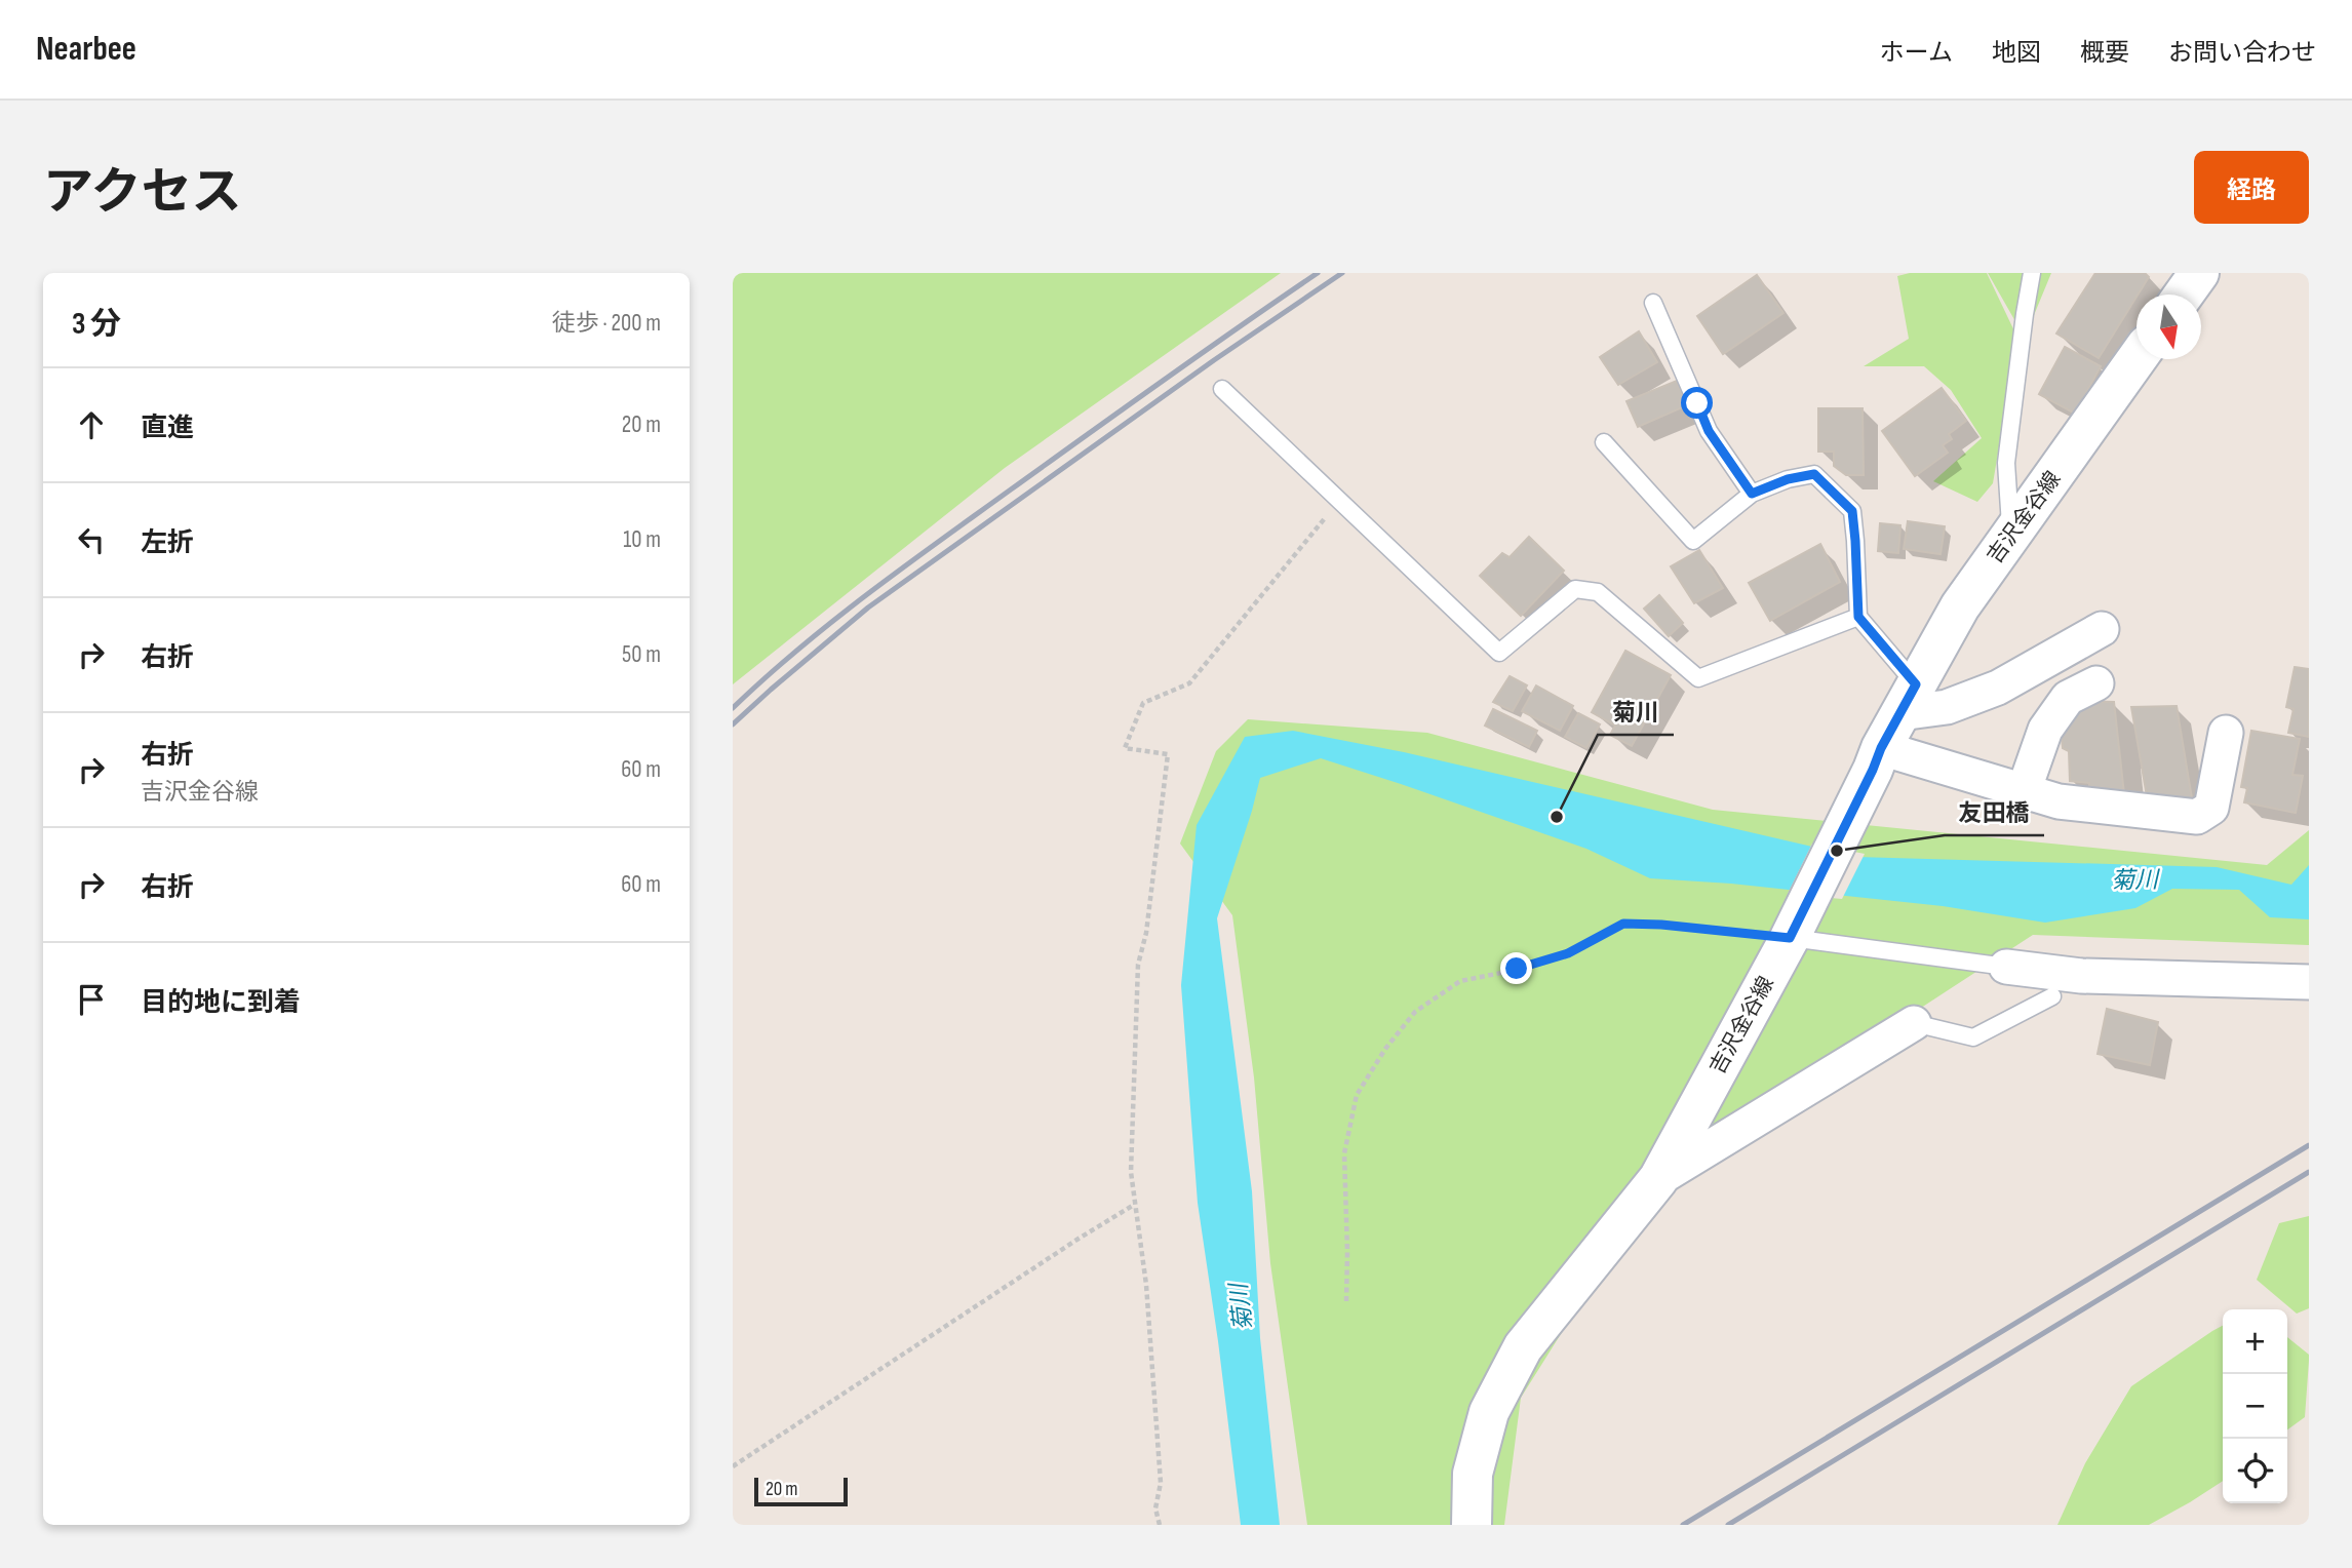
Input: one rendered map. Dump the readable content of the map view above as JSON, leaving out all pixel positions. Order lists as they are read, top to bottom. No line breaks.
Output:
{"streets":{"main road":["吉沢金谷線"]},"water":["菊川"],"places":["菊川","友田橋"],"scale_bar":"20 m","north":"bottom","page":{"header":"Nearbee","nav":["ホーム","地図","概要","お問い合わせ"],"title":"アクセス","buttons":"経路","heading":["3 分","徒歩 · 200 m"],"list":[["直進","20 m"],["左折","10 m"],["右折","50 m"],["右折","吉沢金谷線","60 m"],["右折","60 m"],"目的地に到着"],"map_buttons":["+","−"],"scale":"20 m"}}
